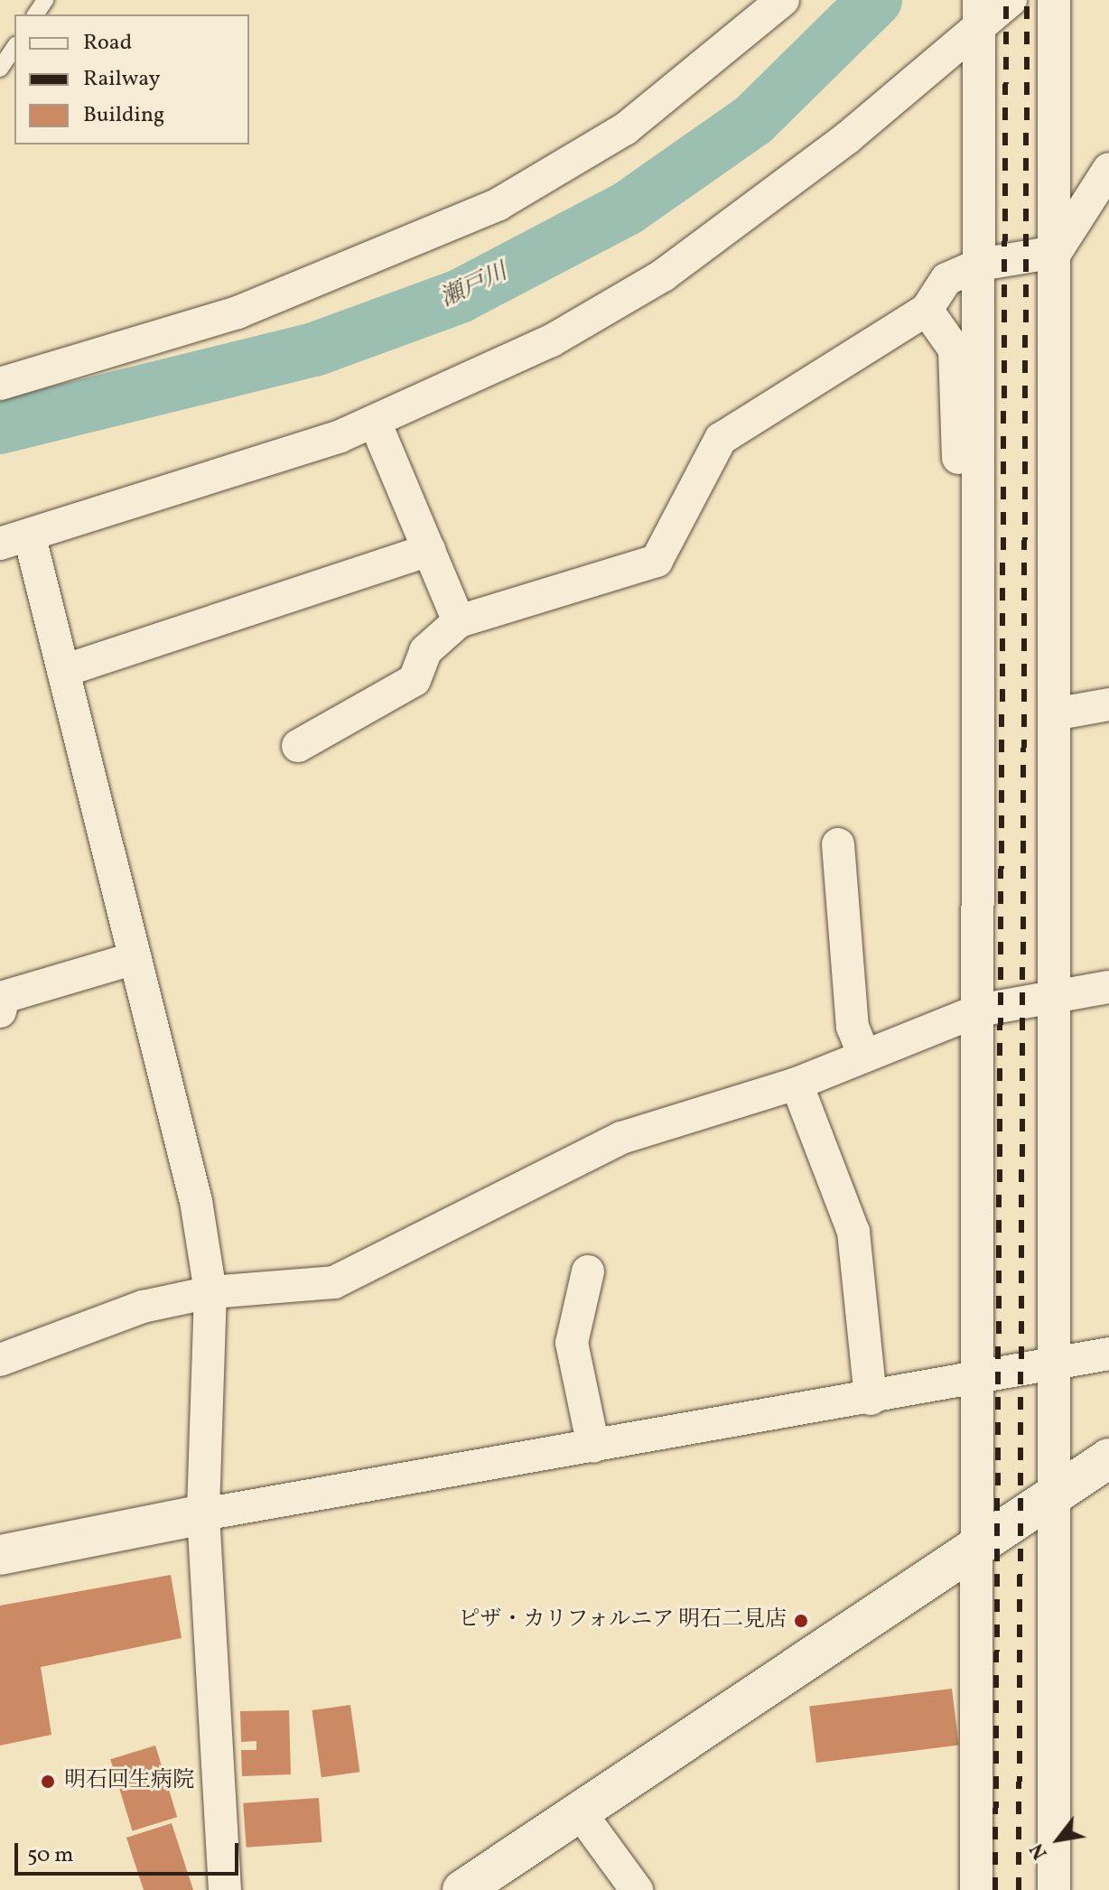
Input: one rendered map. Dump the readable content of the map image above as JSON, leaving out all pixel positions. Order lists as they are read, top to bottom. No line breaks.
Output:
{"water":["瀬戸川"],"places":["ピザ・カリフォルニア 明石二見店","明石回生病院"],"legend":["Road","Railway","Building"],"scale_bar":"50 m","north":"bottom left"}
